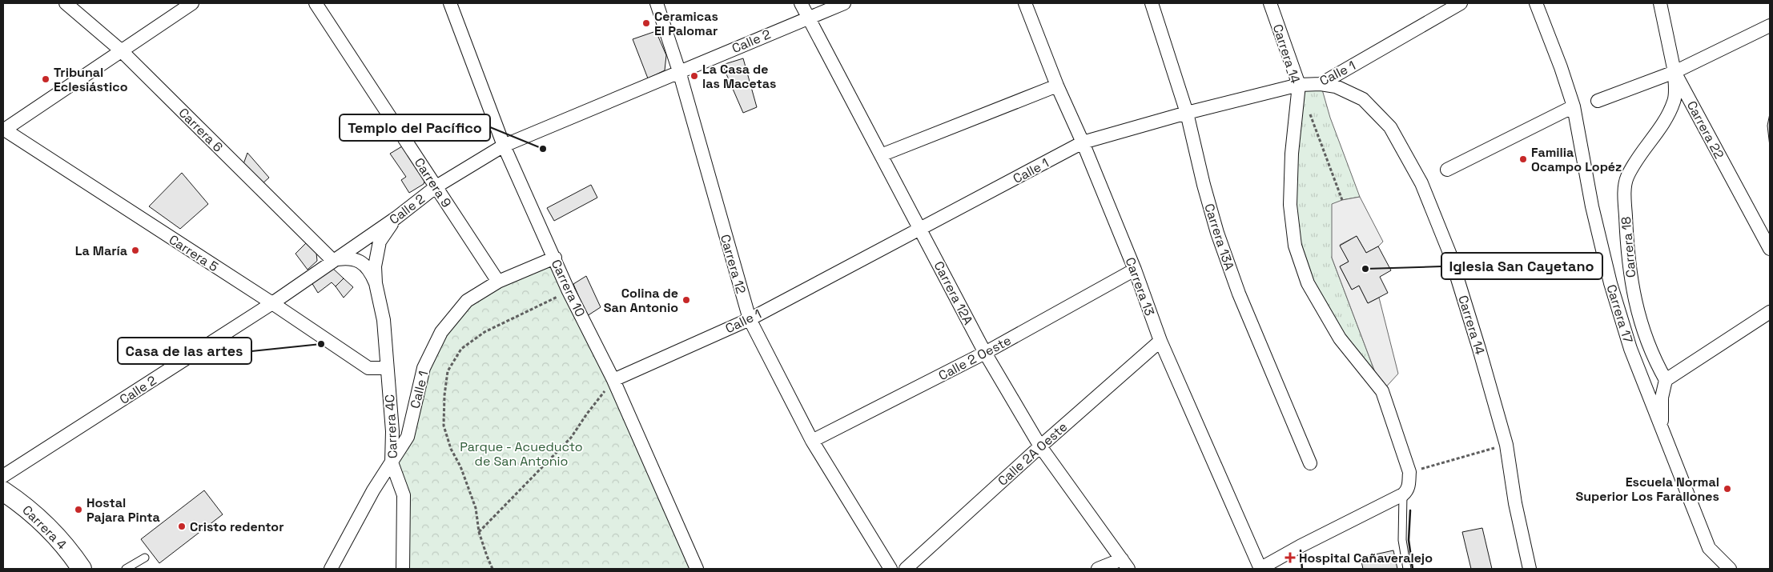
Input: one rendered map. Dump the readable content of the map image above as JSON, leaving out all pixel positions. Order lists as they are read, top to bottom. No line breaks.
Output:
{"streets":{"main road":["Carrera 4"],"street":["Calle 2","Carrera 14","Calle 1","Carrera 6","Carrera 22","Carrera 9","Carrera 13A","Carrera 18","Carrera 5","Carrera 12","Carrera 13","Carrera 10","Carrera 12A","Carrera 17","Calle 2 Oeste","Carrera 4C","Calle 2A Oeste"]},"crossings":[["Calle 2","Carrera 6"],["Calle 2","Carrera 9"],["Calle 2","Carrera 5"],["Calle 2","Carrera 12"],["Calle 2","Carrera 10"],["Calle 2","Carrera 12A"],["Calle 2","Carrera 4C"],["Carrera 14","Calle 1"],["Calle 1","Carrera 9"],["Calle 1","Carrera 13A"],["Calle 1","Carrera 12"],["Calle 1","Carrera 13"],["Calle 1","Carrera 10"],["Calle 1","Carrera 12A"],["Calle 1","Carrera 4C"],["Carrera 6","Carrera 4C"],["Carrera 22","Carrera 18"],["Carrera 5","Carrera 4C"],["Carrera 12","Calle 2 Oeste"],["Carrera 13","Calle 2 Oeste"],["Carrera 13","Calle 2A Oeste"],["Carrera 12A","Calle 2 Oeste"],["Carrera 12A","Calle 2A Oeste"]],"parks":["Parque - Acueducto de San Antonio"],"places":{"other":["Ceramicas El Palomar","La Casa de las Macetas","Tribunal Eclesiástico","Templo del Pacífico","Familia Ocampo Lopéz","La María","Iglesia San Cayetano","Colina de San Antonio","Casa de las artes","Escuela Normal Superior Los Farallones","Hostal Pajara Pinta","Cristo redentor"],"health":["Hospital Cañaveralejo"]}}
